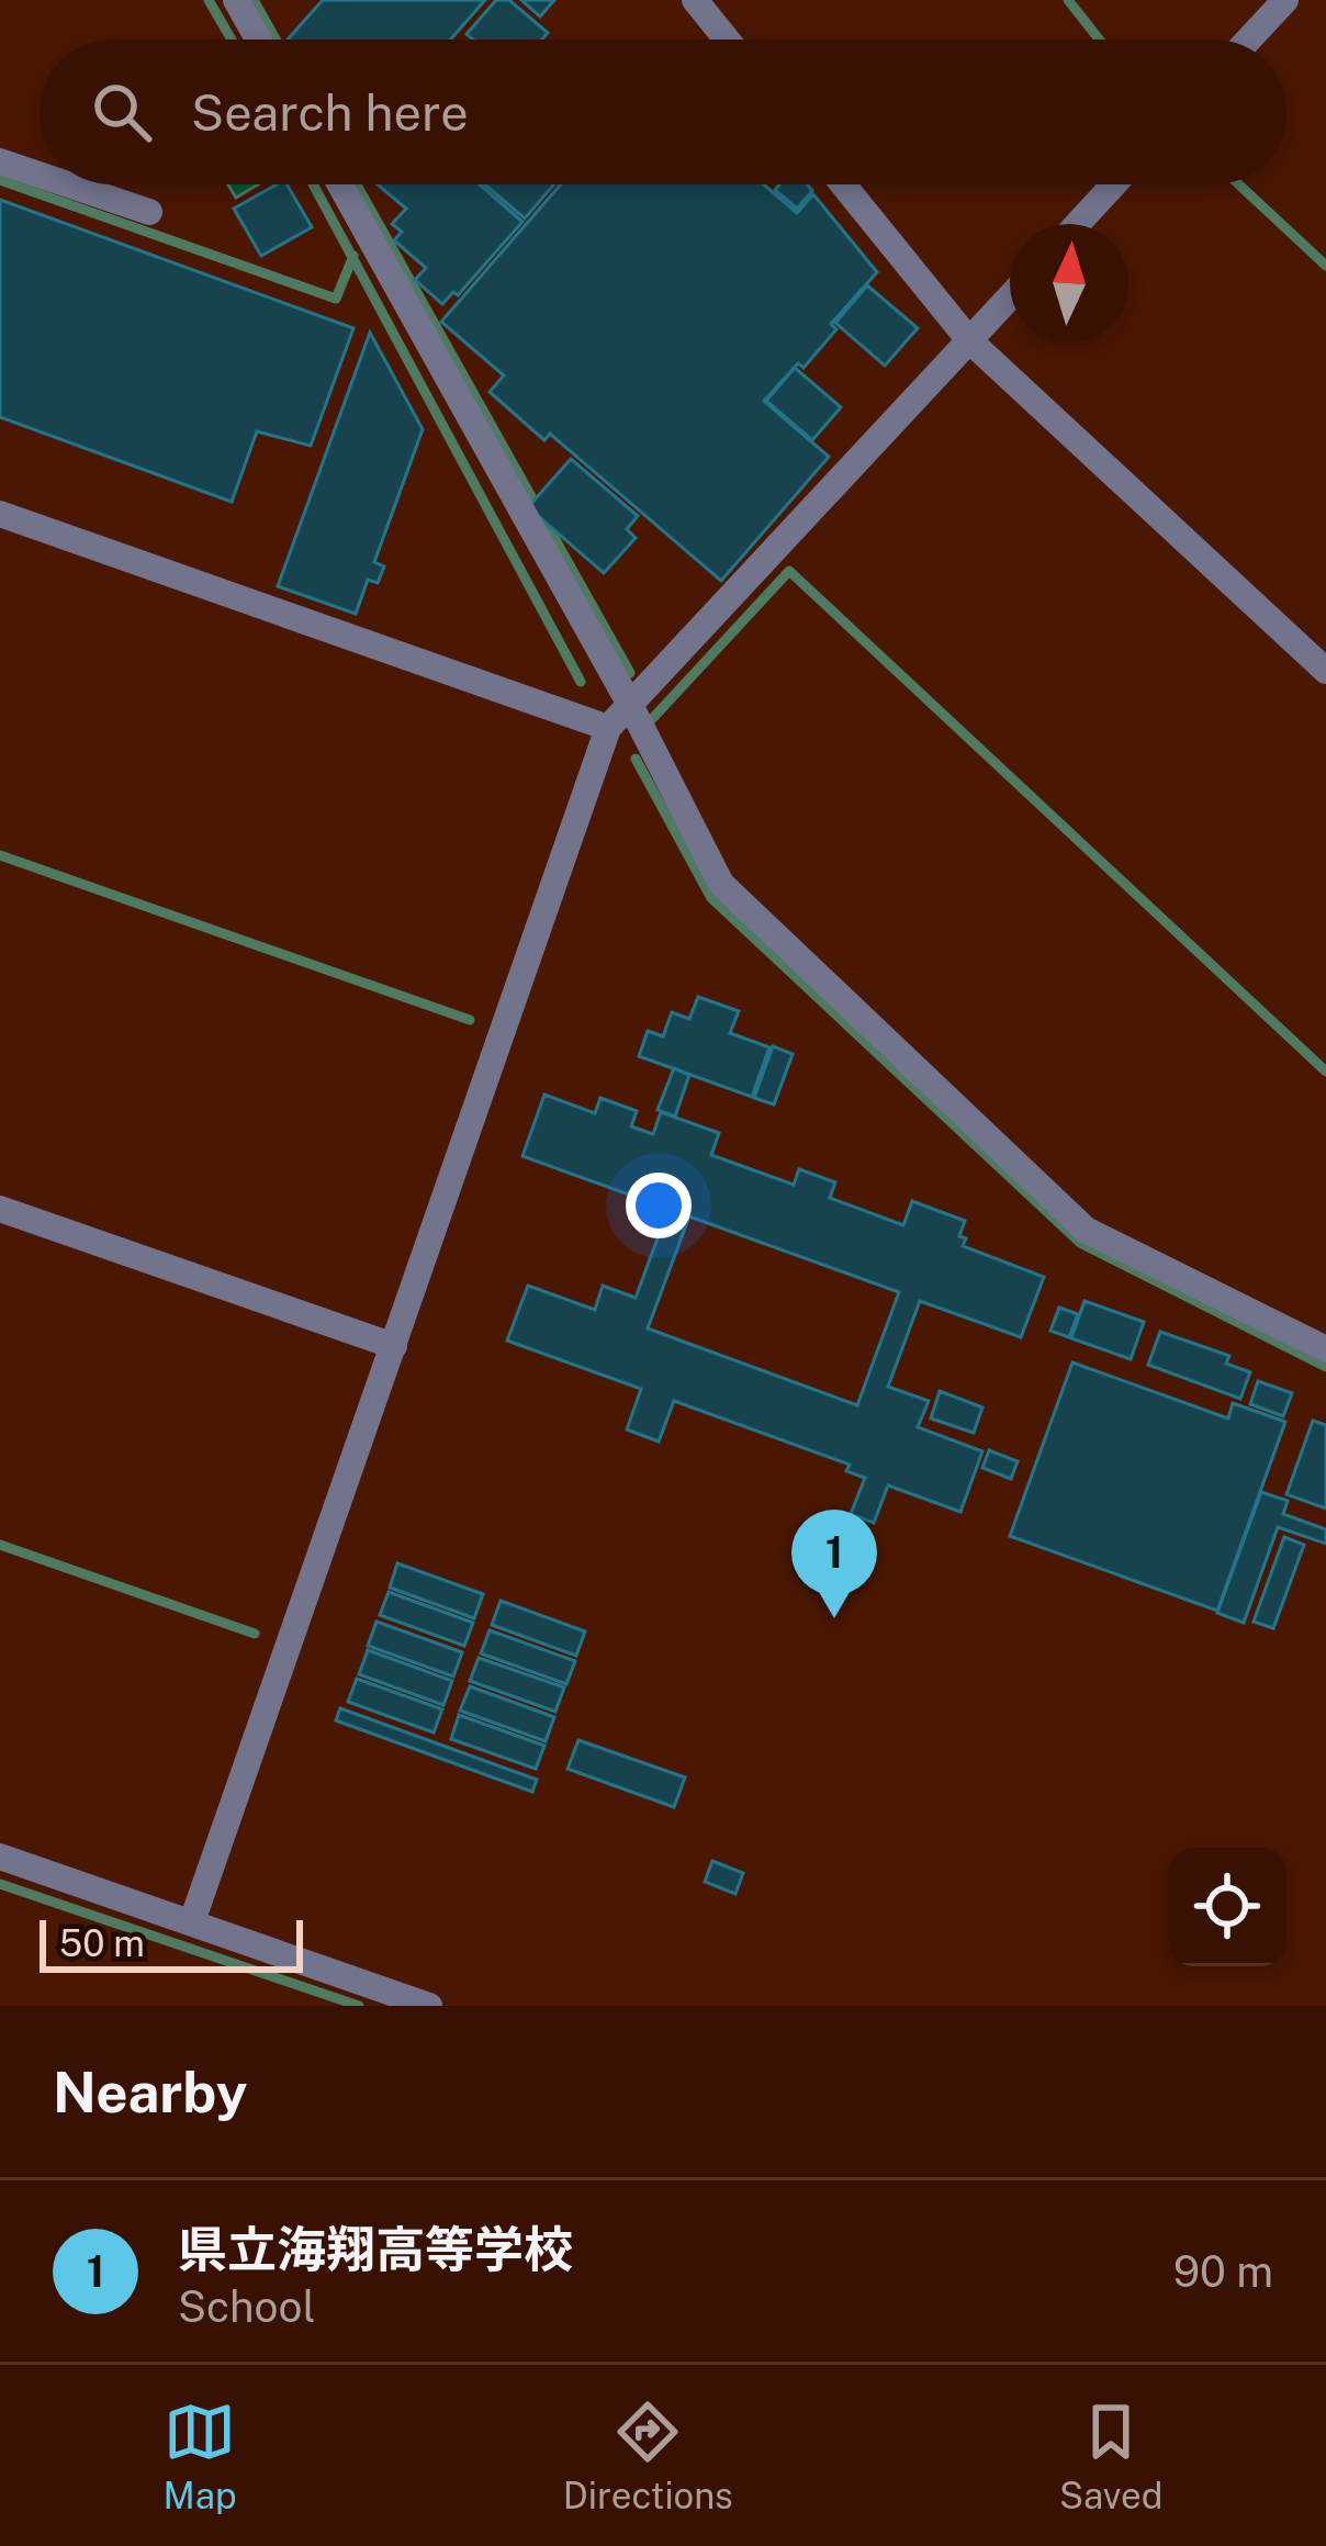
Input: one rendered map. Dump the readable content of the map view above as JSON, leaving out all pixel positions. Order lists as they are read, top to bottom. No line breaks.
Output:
{"scale_bar":"50 m","north":"top","page":{"search":"Search here","pins":"1","scale":"50 m","heading":"Nearby","list":[{"mark":"1","name":"県立海翔高等学校","note":"School","value":"90 m"}],"nav":["Map","Directions","Saved"]}}
